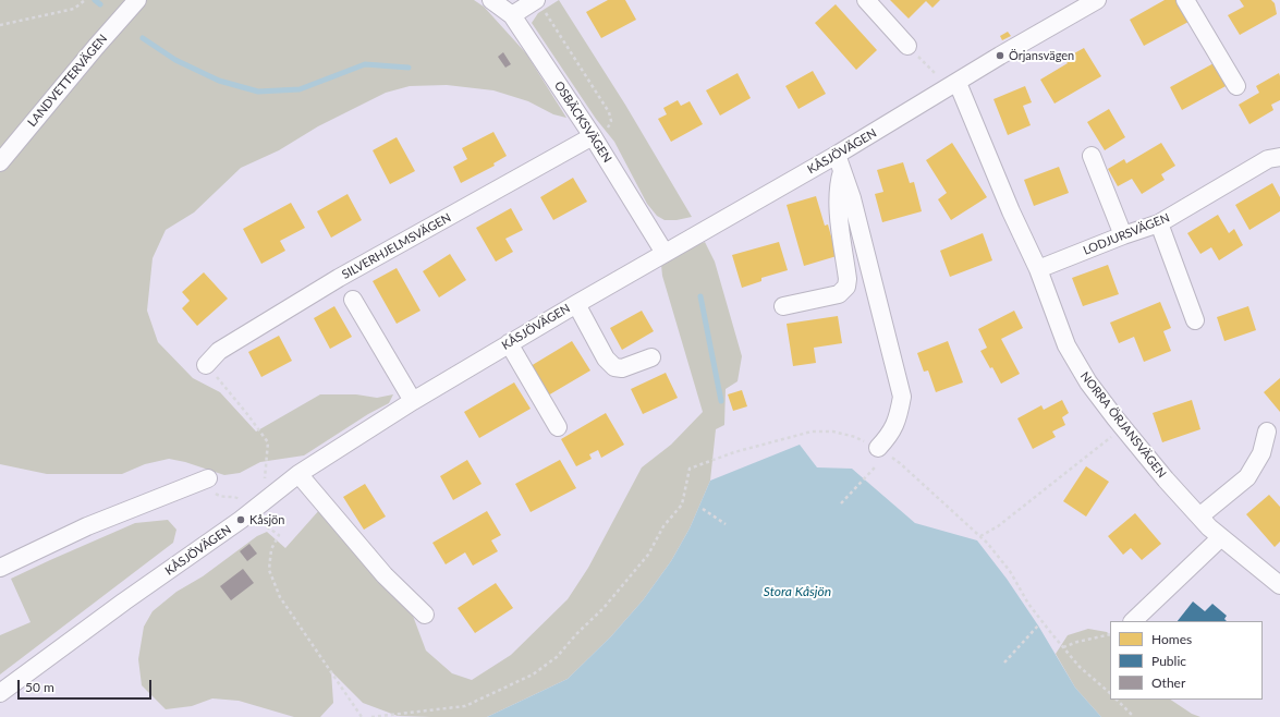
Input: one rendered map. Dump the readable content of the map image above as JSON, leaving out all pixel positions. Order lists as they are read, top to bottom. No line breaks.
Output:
{"streets":{"street":["LANDVETTERVÄGEN","OSBÄCKSVÄGEN","KÅSJÖVÄGEN","LODJURSVÄGEN","SILVERHJELMSVÄGEN","NORRA ÖRJANSVÄGEN"]},"crossings":[["OSBÄCKSVÄGEN","KÅSJÖVÄGEN"],["OSBÄCKSVÄGEN","SILVERHJELMSVÄGEN"],["KÅSJÖVÄGEN","NORRA ÖRJANSVÄGEN"],["LODJURSVÄGEN","NORRA ÖRJANSVÄGEN"]],"water":["Stora Kåsjön"],"places":["Örjansvägen","Kåsjön"],"legend":["Homes","Public","Other"],"scale_bar":"50 m"}
